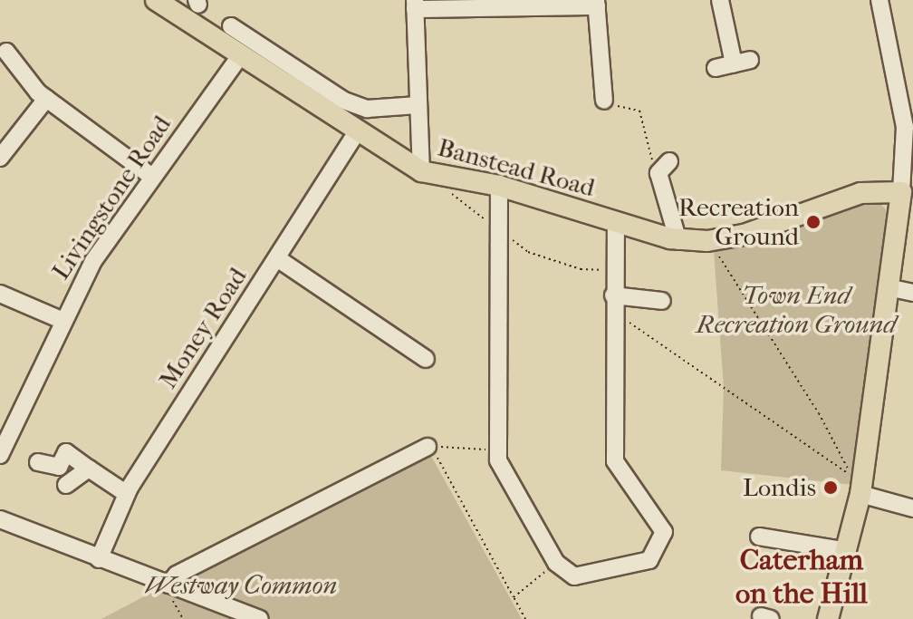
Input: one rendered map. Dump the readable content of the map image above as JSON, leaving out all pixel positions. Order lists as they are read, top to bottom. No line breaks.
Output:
{"streets":{"main road":["Banstead Road"],"street":["Livingstone Road","Money Road"]},"crossings":[["Banstead Road","Livingstone Road"],["Banstead Road","Money Road"]],"districts":["Caterham on the Hill"],"parks":["Town End Recreation Ground","Westway Common"],"places":["Recreation Ground","Londis"]}
